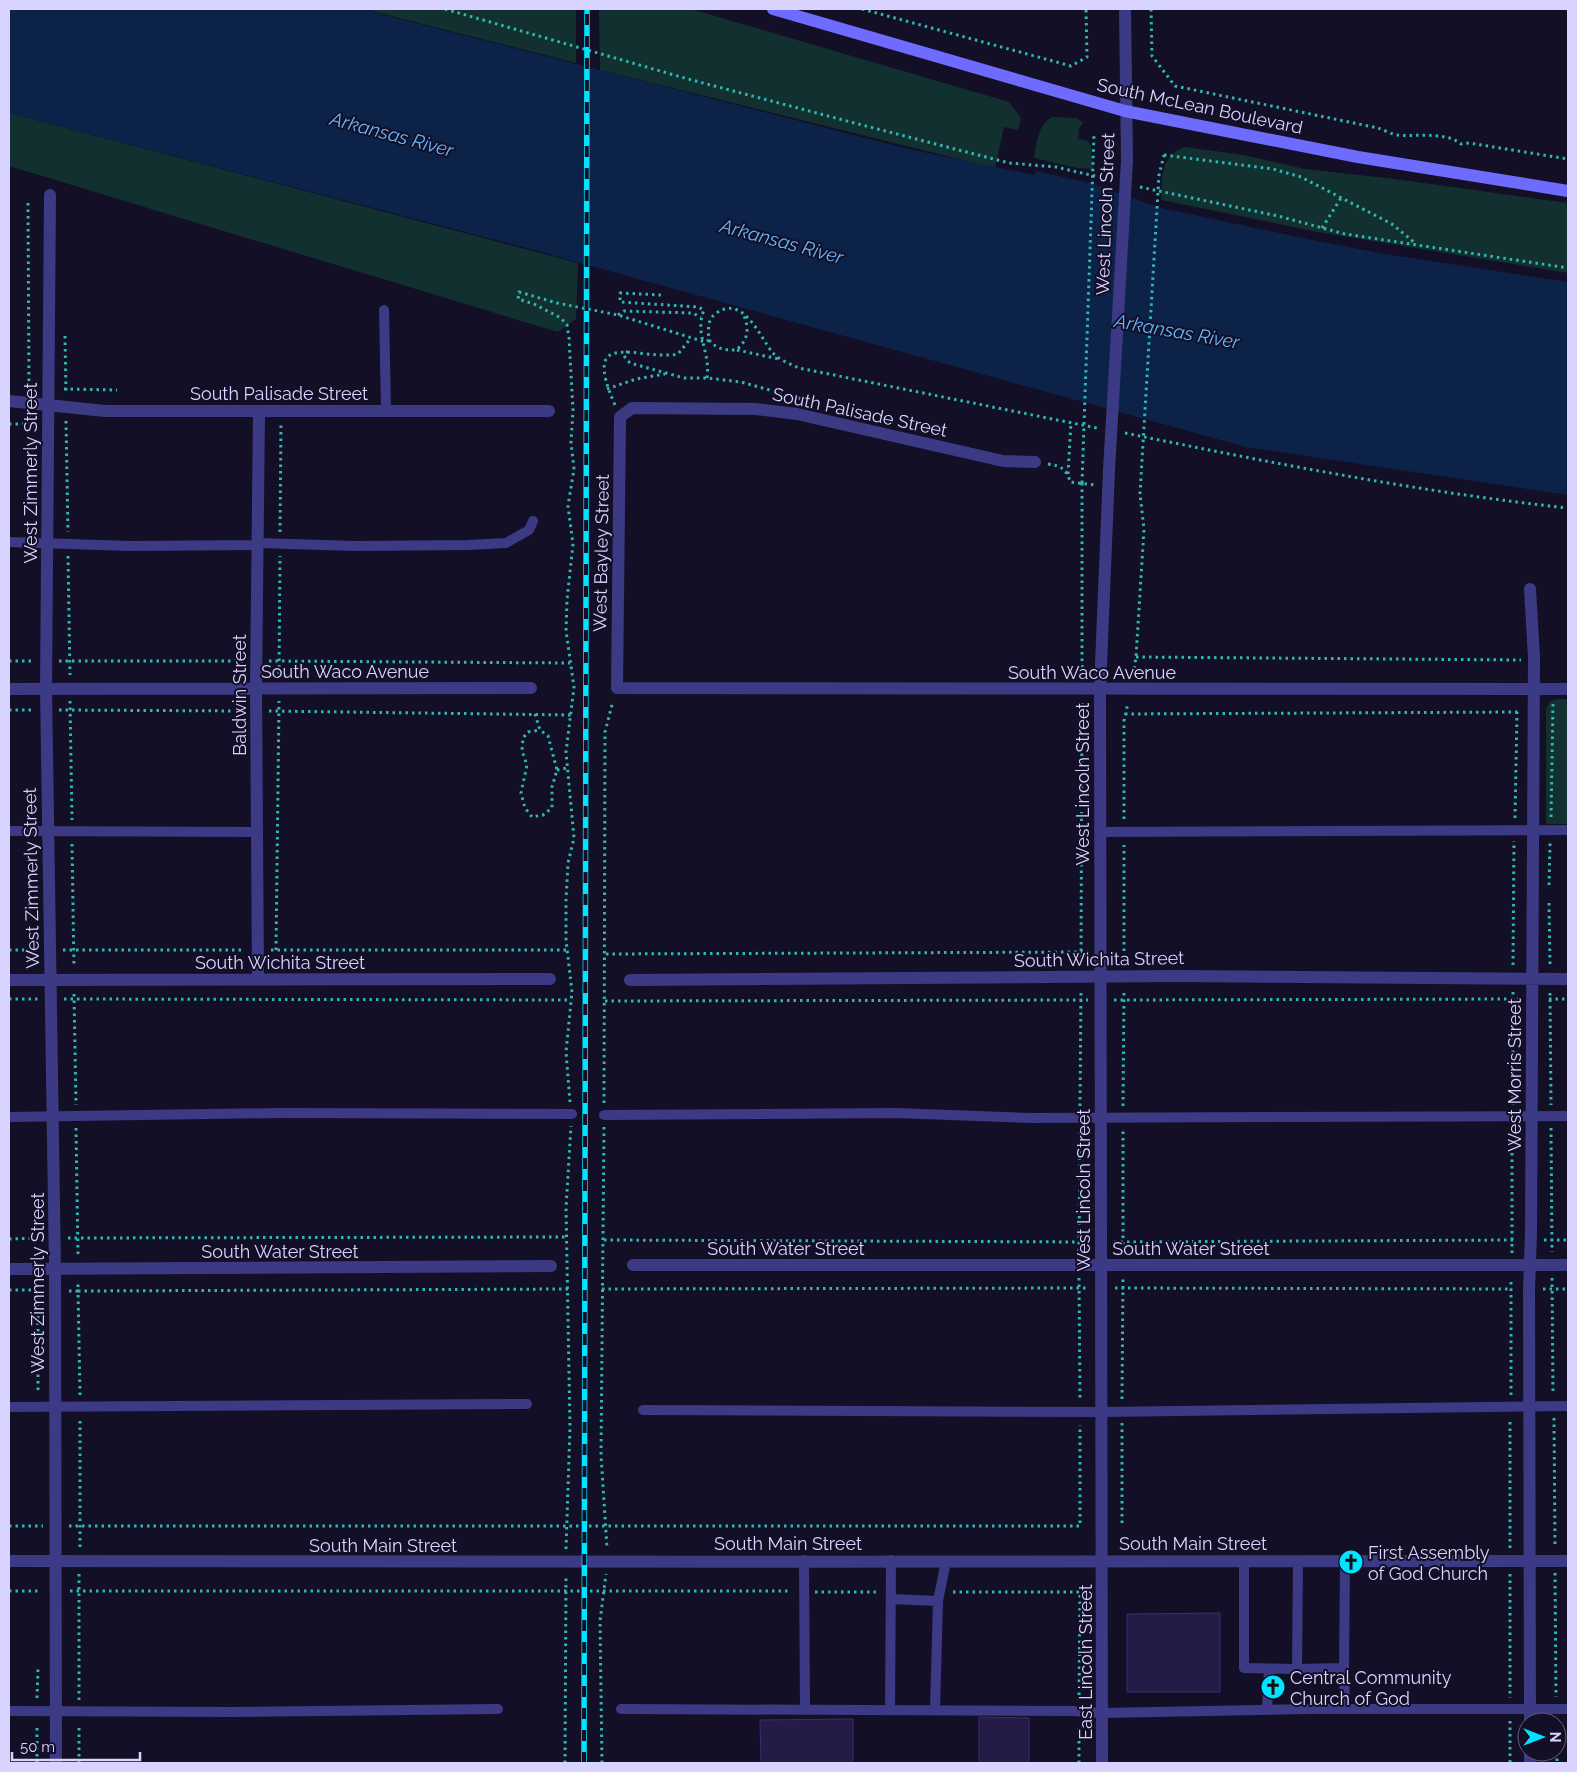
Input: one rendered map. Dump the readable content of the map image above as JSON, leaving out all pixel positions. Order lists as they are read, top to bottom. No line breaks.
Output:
{"streets":{"main road":["South McLean Boulevard"],"street":["West Lincoln Street","South Palisade Street","West Zimmerly Street","West Bayley Street","South Waco Avenue","Baldwin Street","South Wichita Street","West Morris Street","South Water Street","South Main Street","East Lincoln Street"]},"crossings":[["South McLean Boulevard","West Lincoln Street"],["West Lincoln Street","South Waco Avenue"],["West Lincoln Street","South Wichita Street"],["West Lincoln Street","South Water Street"],["West Lincoln Street","South Main Street"],["West Lincoln Street","East Lincoln Street"],["South Palisade Street","West Zimmerly Street"],["South Palisade Street","West Bayley Street"],["South Palisade Street","Baldwin Street"],["West Zimmerly Street","South Waco Avenue"],["West Zimmerly Street","South Wichita Street"],["West Zimmerly Street","South Water Street"],["West Zimmerly Street","South Main Street"],["West Bayley Street","South Waco Avenue"],["South Waco Avenue","Baldwin Street"],["South Waco Avenue","West Morris Street"],["Baldwin Street","South Wichita Street"],["South Wichita Street","West Morris Street"],["West Morris Street","South Water Street"],["West Morris Street","South Main Street"],["South Main Street","East Lincoln Street"]],"water":["Arkansas River"],"places":{"church":["First Assembly of God Church","Central Community Church of God"]},"scale_bar":"50 m","north":"right"}
